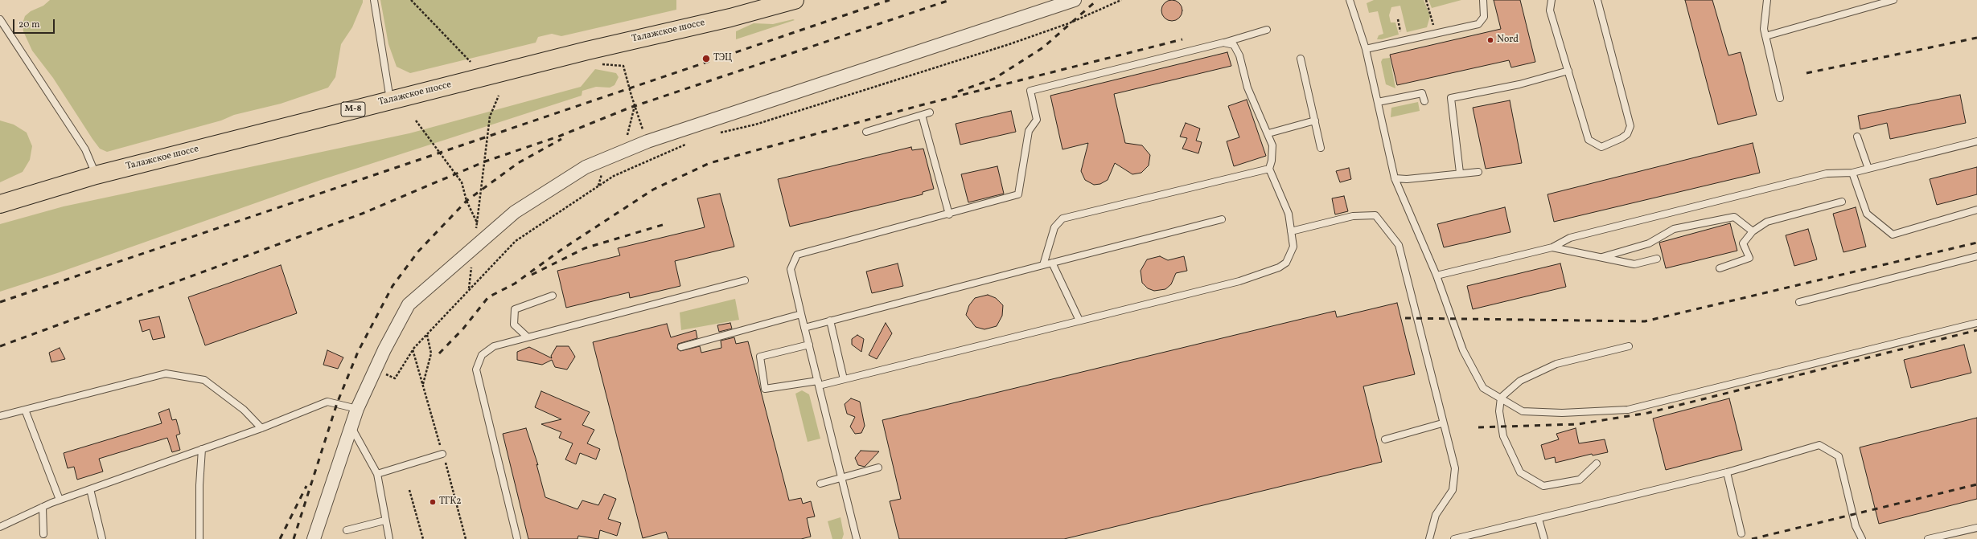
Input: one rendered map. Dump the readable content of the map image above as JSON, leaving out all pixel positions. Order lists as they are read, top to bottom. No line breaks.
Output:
{"streets":{"main road":["Талажское шоссе","М-8"]},"places":["Nord","ТЭЦ","ТГК2"],"scale_bar":"20 m"}
